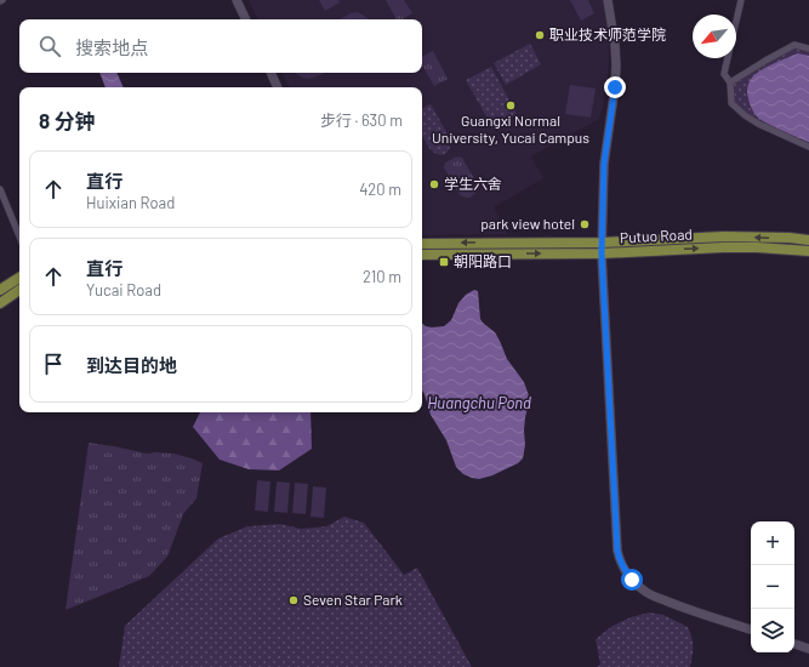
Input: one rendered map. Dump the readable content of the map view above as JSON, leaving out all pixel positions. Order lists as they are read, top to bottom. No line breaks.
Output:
{"streets":{"main road":["Putuo Road"]},"water":["Huangchu Pond"],"places":{"other":["职业技术师范学院","Guangxi Normal University, Yucai Campus","学生六舍","park view hotel","Seven Star Park"],"transit":["朝阳路口"]},"north":"bottom left","page":{"search":"搜索地点","heading":["8 分钟","步行 · 630 m"],"list":[["直行","Huixian Road","420 m"],["直行","Yucai Road","210 m"],"到达目的地"],"map_buttons":["+","−"]}}
